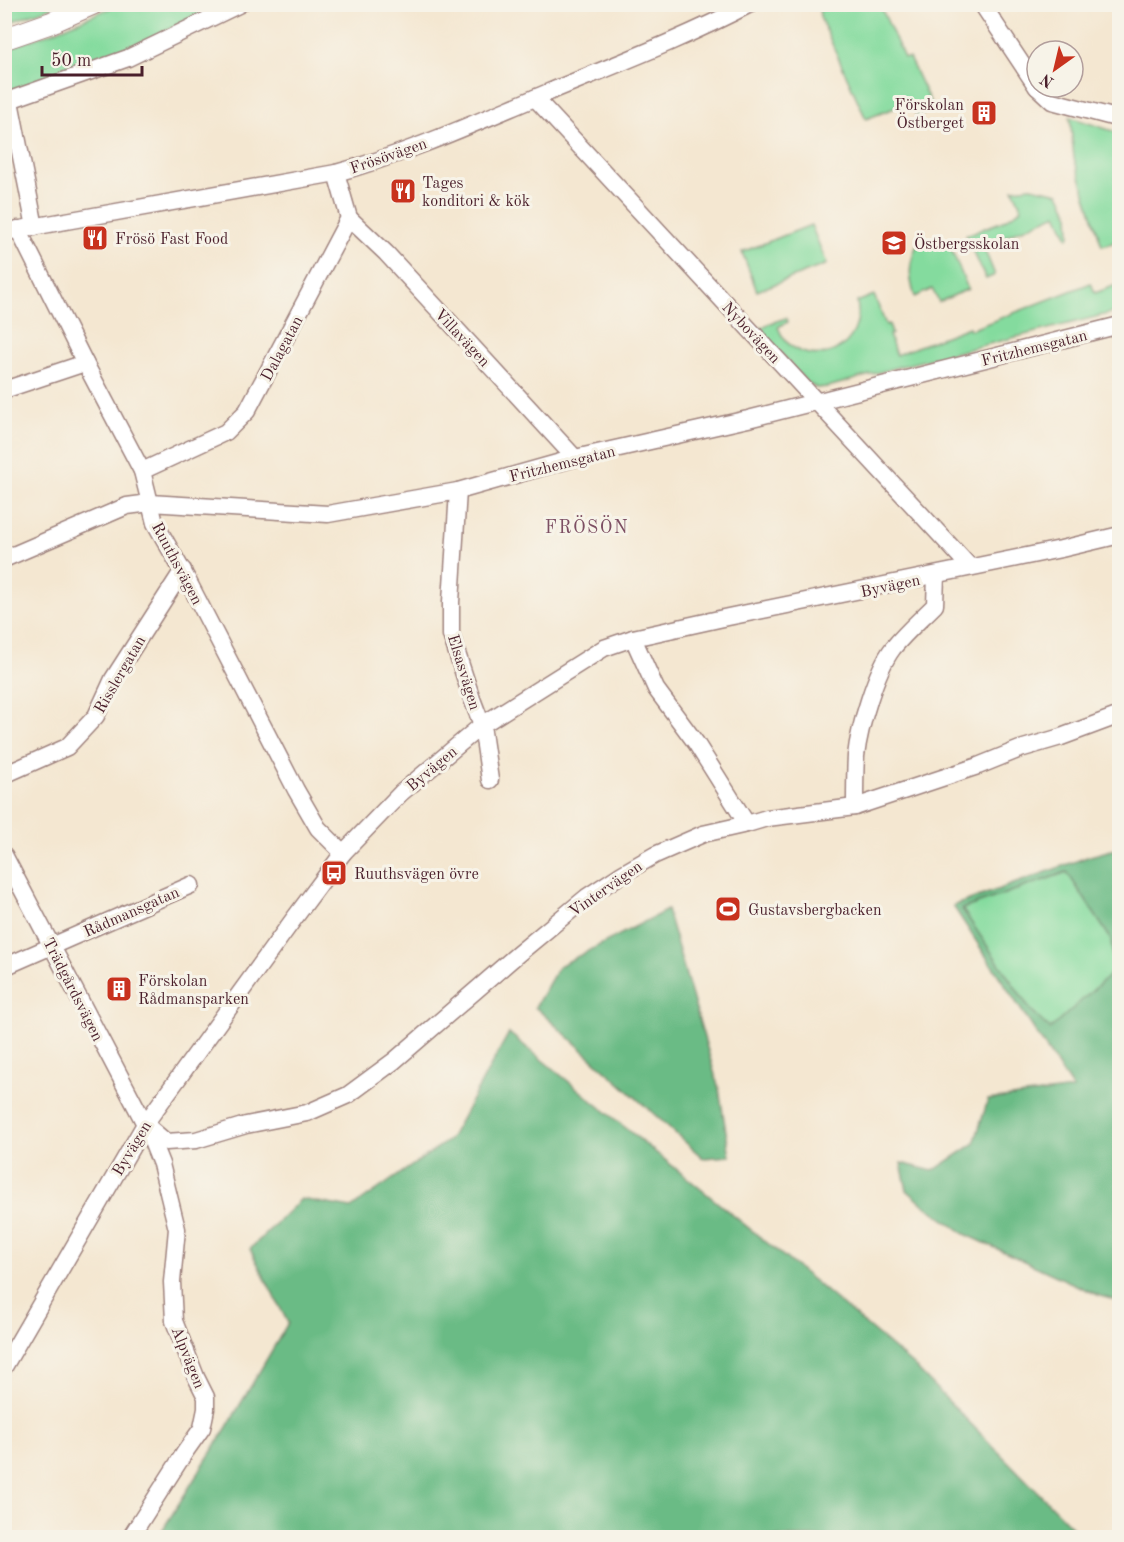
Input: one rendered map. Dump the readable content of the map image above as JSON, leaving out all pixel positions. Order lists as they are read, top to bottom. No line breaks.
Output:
{"streets":{"street":["Frösövägen","Nybovägen","Villavägen","Fritzhemsgatan","Dalagatan","Ruuthsvägen","Byvägen","Elsasvägen","Risslergatan","Vintervägen","Rådmansgatan","Trädgårdsvägen","Alpvägen"]},"crossings":[["Frösövägen","Nybovägen"],["Frösövägen","Ruuthsvägen"],["Nybovägen","Fritzhemsgatan"],["Nybovägen","Byvägen"],["Villavägen","Fritzhemsgatan"],["Villavägen","Dalagatan"],["Fritzhemsgatan","Ruuthsvägen"],["Fritzhemsgatan","Elsasvägen"],["Dalagatan","Ruuthsvägen"],["Ruuthsvägen","Byvägen"],["Ruuthsvägen","Risslergatan"],["Byvägen","Elsasvägen"],["Byvägen","Vintervägen"],["Byvägen","Trädgårdsvägen"],["Byvägen","Alpvägen"],["Vintervägen","Trädgårdsvägen"],["Vintervägen","Alpvägen"],["Rådmansgatan","Trädgårdsvägen"],["Trädgårdsvägen","Alpvägen"]],"districts":["FRÖSÖN"],"places":{"building":["Förskolan Östberget","Förskolan Rådmansparken"],"restaurant":["Tages konditori & kök","Frösö Fast Food"],"school or university":["Östbergsskolan"],"bus stop":["Ruuthsvägen övre"],"sports":["Gustavsbergbacken"]},"scale_bar":"50 m","north":"bottom left"}
